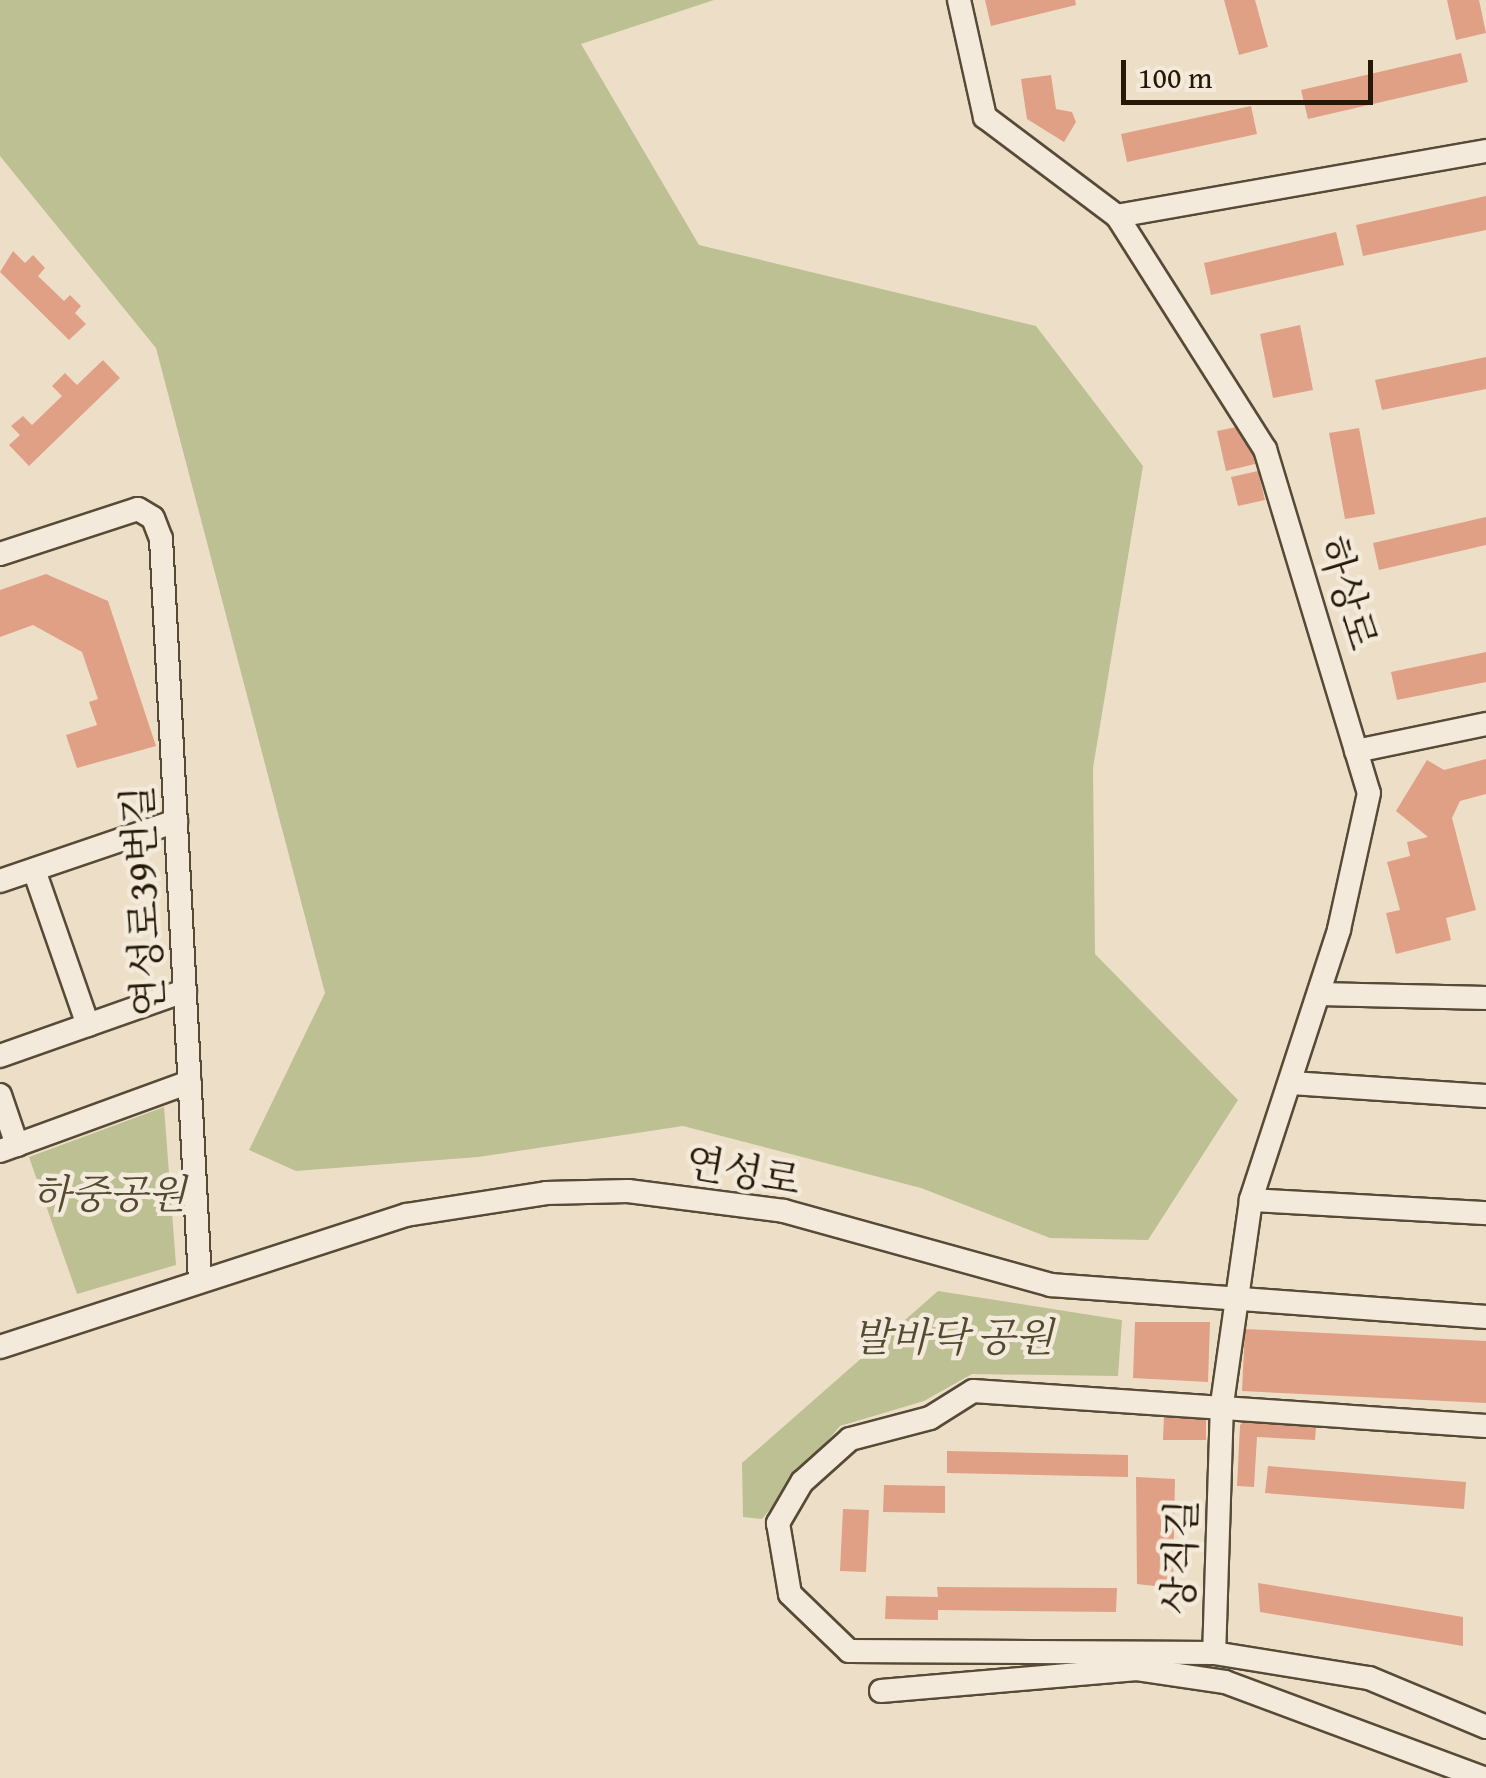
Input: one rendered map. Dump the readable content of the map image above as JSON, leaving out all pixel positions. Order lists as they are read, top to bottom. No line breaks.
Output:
{"streets":{"street":["하상로","연성로39번길","연성로","상직길"]},"crossings":[["하상로","연성로"],["하상로","상직길"],["연성로39번길","연성로"],["연성로","상직길"]],"parks":["하중공원","발바닥 공원"],"scale_bar":"100 m"}
